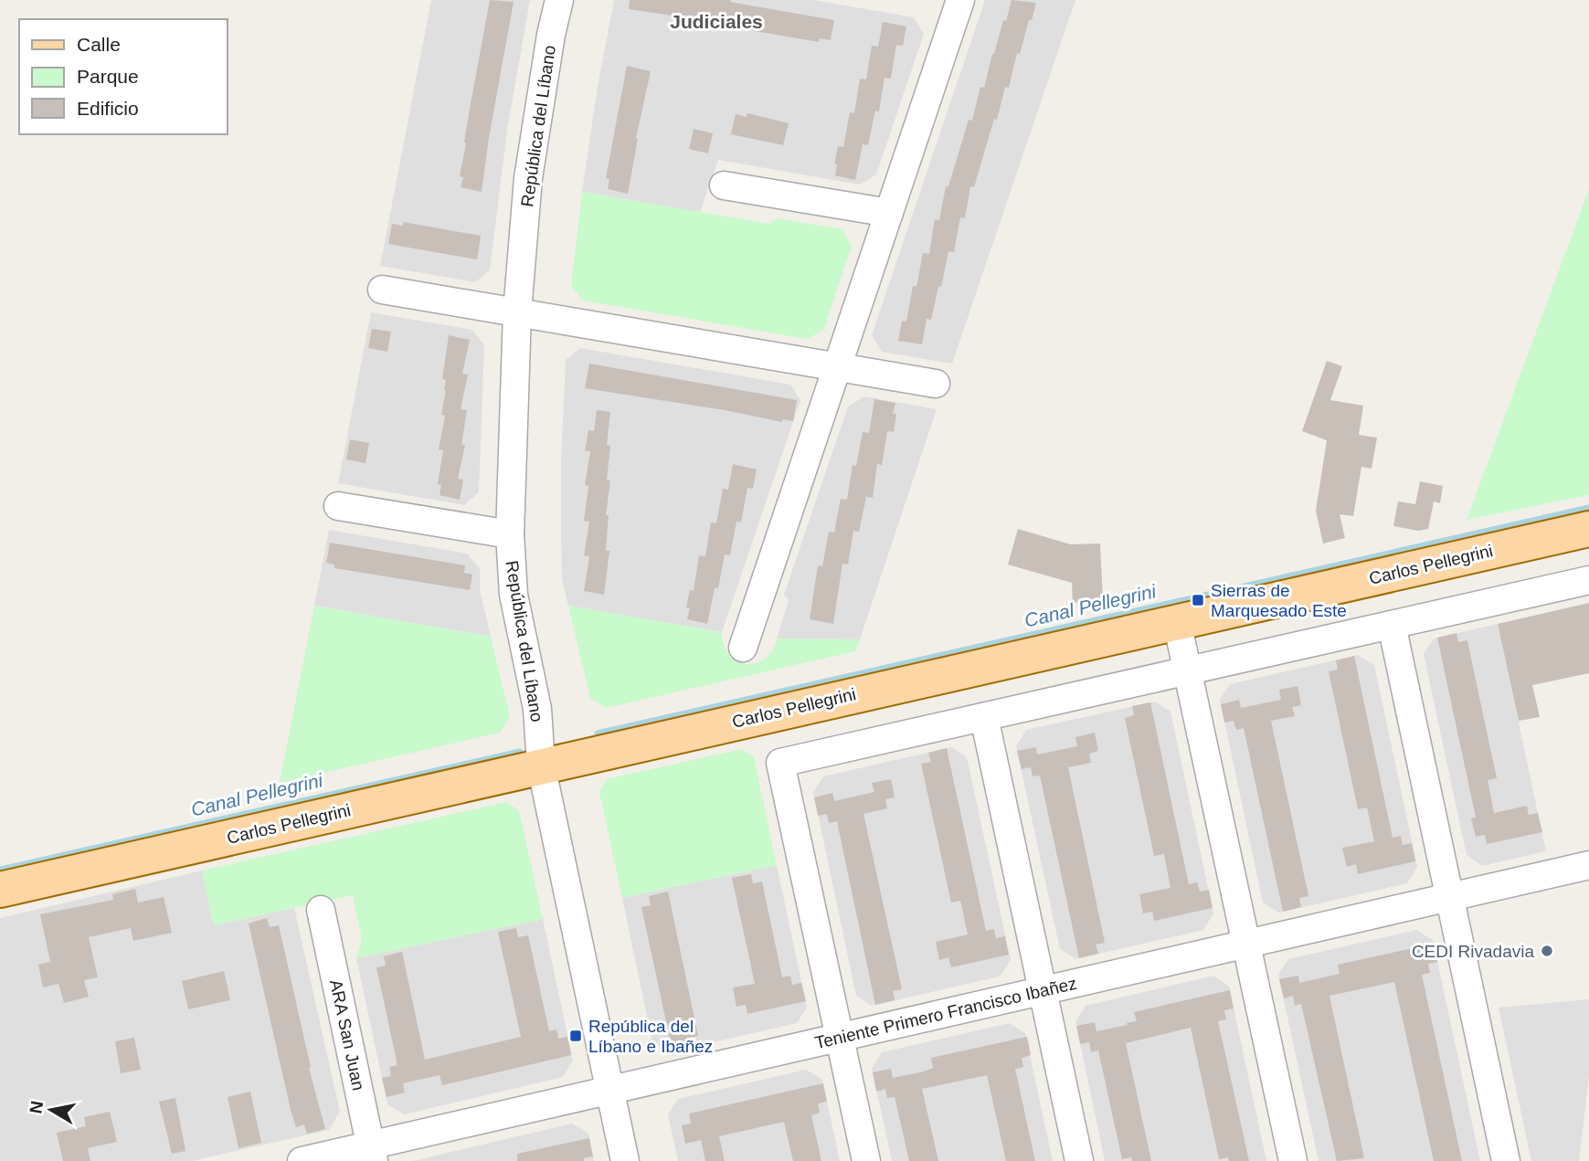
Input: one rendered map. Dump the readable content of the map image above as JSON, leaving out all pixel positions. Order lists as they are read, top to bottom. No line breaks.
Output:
{"streets":{"main road":["Carlos Pellegrini"],"street":["República del Líbano","Teniente Primero Francisco Ibañez","ARA San Juan"]},"crossings":[["República del Líbano","Carlos Pellegrini"],["República del Líbano","Teniente Primero Francisco Ibañez"],["Teniente Primero Francisco Ibañez","ARA San Juan"]],"districts":["Judiciales"],"water":["Canal Pellegrini"],"places":{"transit":["Sierras de Marquesado Este","República del Líbano e Ibañez"],"other":["CEDI Rivadavia"]},"legend":["Calle","Parque","Edificio"],"north":"left"}
